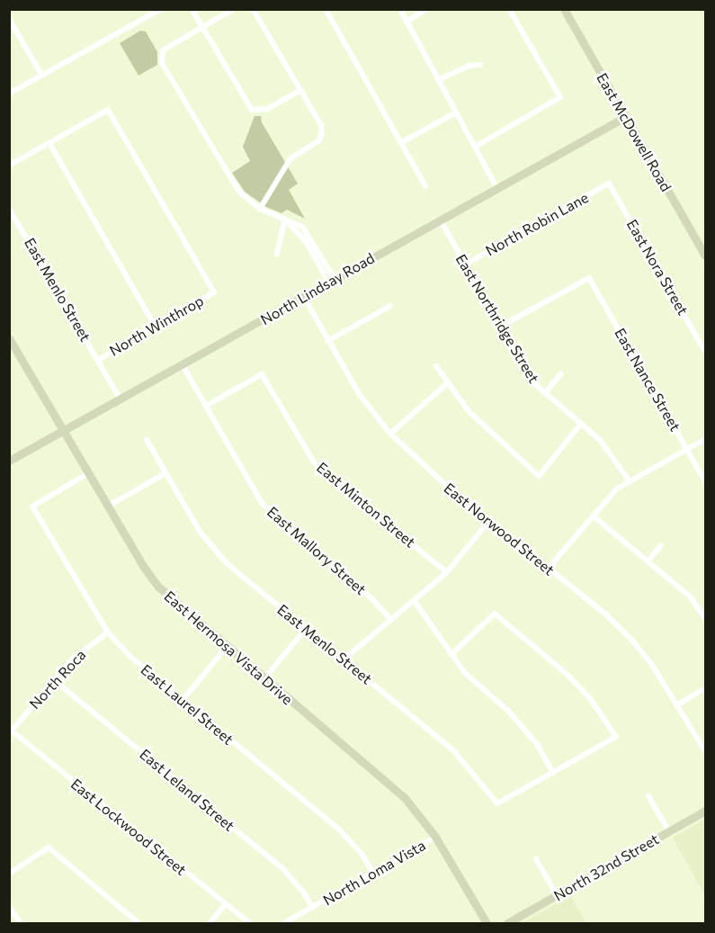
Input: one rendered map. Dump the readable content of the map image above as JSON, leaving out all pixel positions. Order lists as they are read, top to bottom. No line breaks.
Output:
{"streets":{"street":["East McDowell Road","North Robin Lane","East Nora Street","North Lindsay Road","East Menlo Street","East Northridge Street","North Winthrop","East Nance Street","East Minton Street","East Norwood Street","East Mallory Street","East Hermosa Vista Drive","North Roca","East Laurel Street","East Leland Street","East Lockwood Street","North 32nd Street","North Loma Vista"]},"crossings":[["East McDowell Road","North Lindsay Road"],["North Robin Lane","East Nora Street"],["North Robin Lane","East Northridge Street"],["North Lindsay Road","East Menlo Street"],["North Lindsay Road","East Northridge Street"],["North Lindsay Road","East Norwood Street"],["North Lindsay Road","East Mallory Street"],["North Lindsay Road","East Hermosa Vista Drive"],["East Menlo Street","North Winthrop"],["East Northridge Street","East Nance Street"],["East Minton Street","East Mallory Street"],["East Hermosa Vista Drive","East Laurel Street"],["East Hermosa Vista Drive","North Loma Vista"],["North Roca","East Laurel Street"],["North Roca","East Leland Street"],["North Roca","East Lockwood Street"],["East Laurel Street","North Loma Vista"],["East Leland Street","North Loma Vista"]]}
